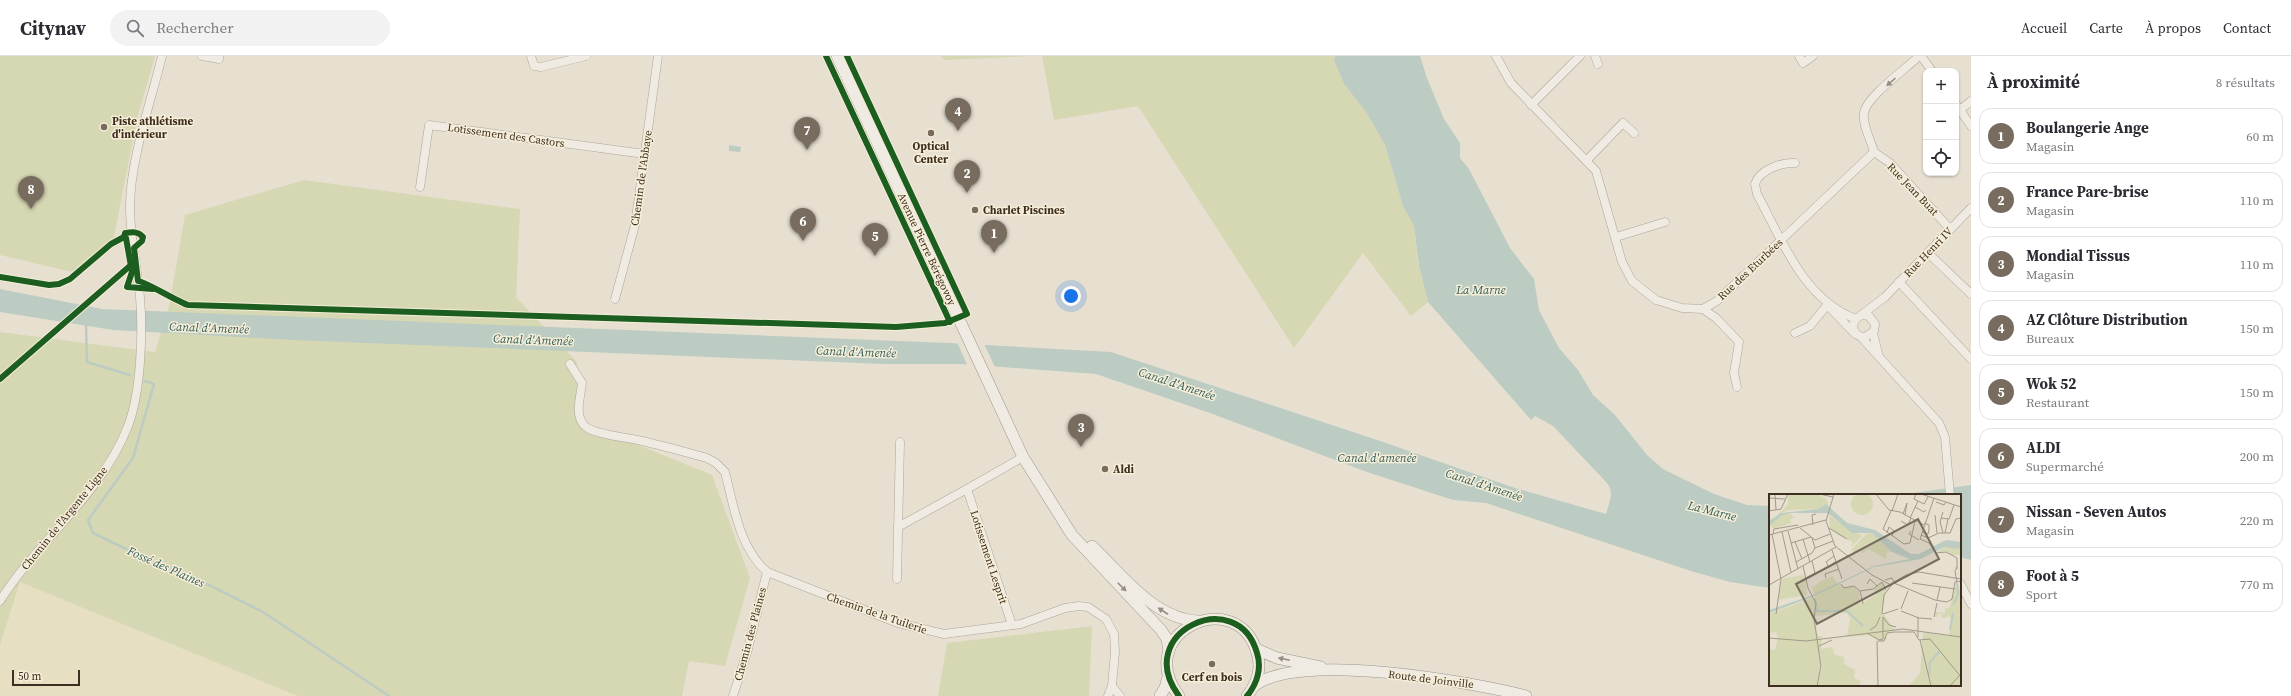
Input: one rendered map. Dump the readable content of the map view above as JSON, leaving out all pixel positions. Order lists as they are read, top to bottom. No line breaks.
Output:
{"streets":{"main road":["Avenue Pierre Bérégovoy","Route de Joinville"],"street":["Lotissement des Castors","Chemin de l'Abbaye","Rue Jean Buat","Rue Henri IV","Rue des Eturbées","Chemin de l'Argente Ligne","Lotissement Lesprit","Chemin de la Tuilerie","Chemin des Plaines"]},"crossings":[["Lotissement des Castors","Chemin de l'Abbaye"],["Rue Jean Buat","Rue Henri IV"],["Rue Jean Buat","Rue des Eturbées"],["Lotissement Lesprit","Chemin de la Tuilerie"],["Chemin de la Tuilerie","Chemin des Plaines"]],"water":["La Marne","Canal d'Amenée","Canal d'amenée","Fossé des Plaines"],"places":["Piste athlétisme d'intérieur","Optical Center","Charlet Piscines","Aldi","Cerf en bois"],"scale_bar":"50 m","page":{"header":"Citynav","search":"Rechercher","nav":["Accueil","Carte","À propos","Contact"],"heading":["À proximité","8 résultats"],"map_buttons":["+","−"],"pins":["4","7","2","8","6","1","5","3"],"list":[{"mark":"1","name":"Boulangerie Ange","note":"Magasin","value":"60 m"},{"mark":"2","name":"France Pare-brise","note":"Magasin","value":"110 m"},{"mark":"3","name":"Mondial Tissus","note":"Magasin","value":"110 m"},{"mark":"4","name":"AZ Clôture Distribution","note":"Bureaux","value":"150 m"},{"mark":"5","name":"Wok 52","note":"Restaurant","value":"150 m"},{"mark":"6","name":"ALDI","note":"Supermarché","value":"200 m"},{"mark":"7","name":"Nissan - Seven Autos","note":"Magasin","value":"220 m"},{"mark":"8","name":"Foot à 5","note":"Sport","value":"770 m"}],"scale":"50 m"}}
